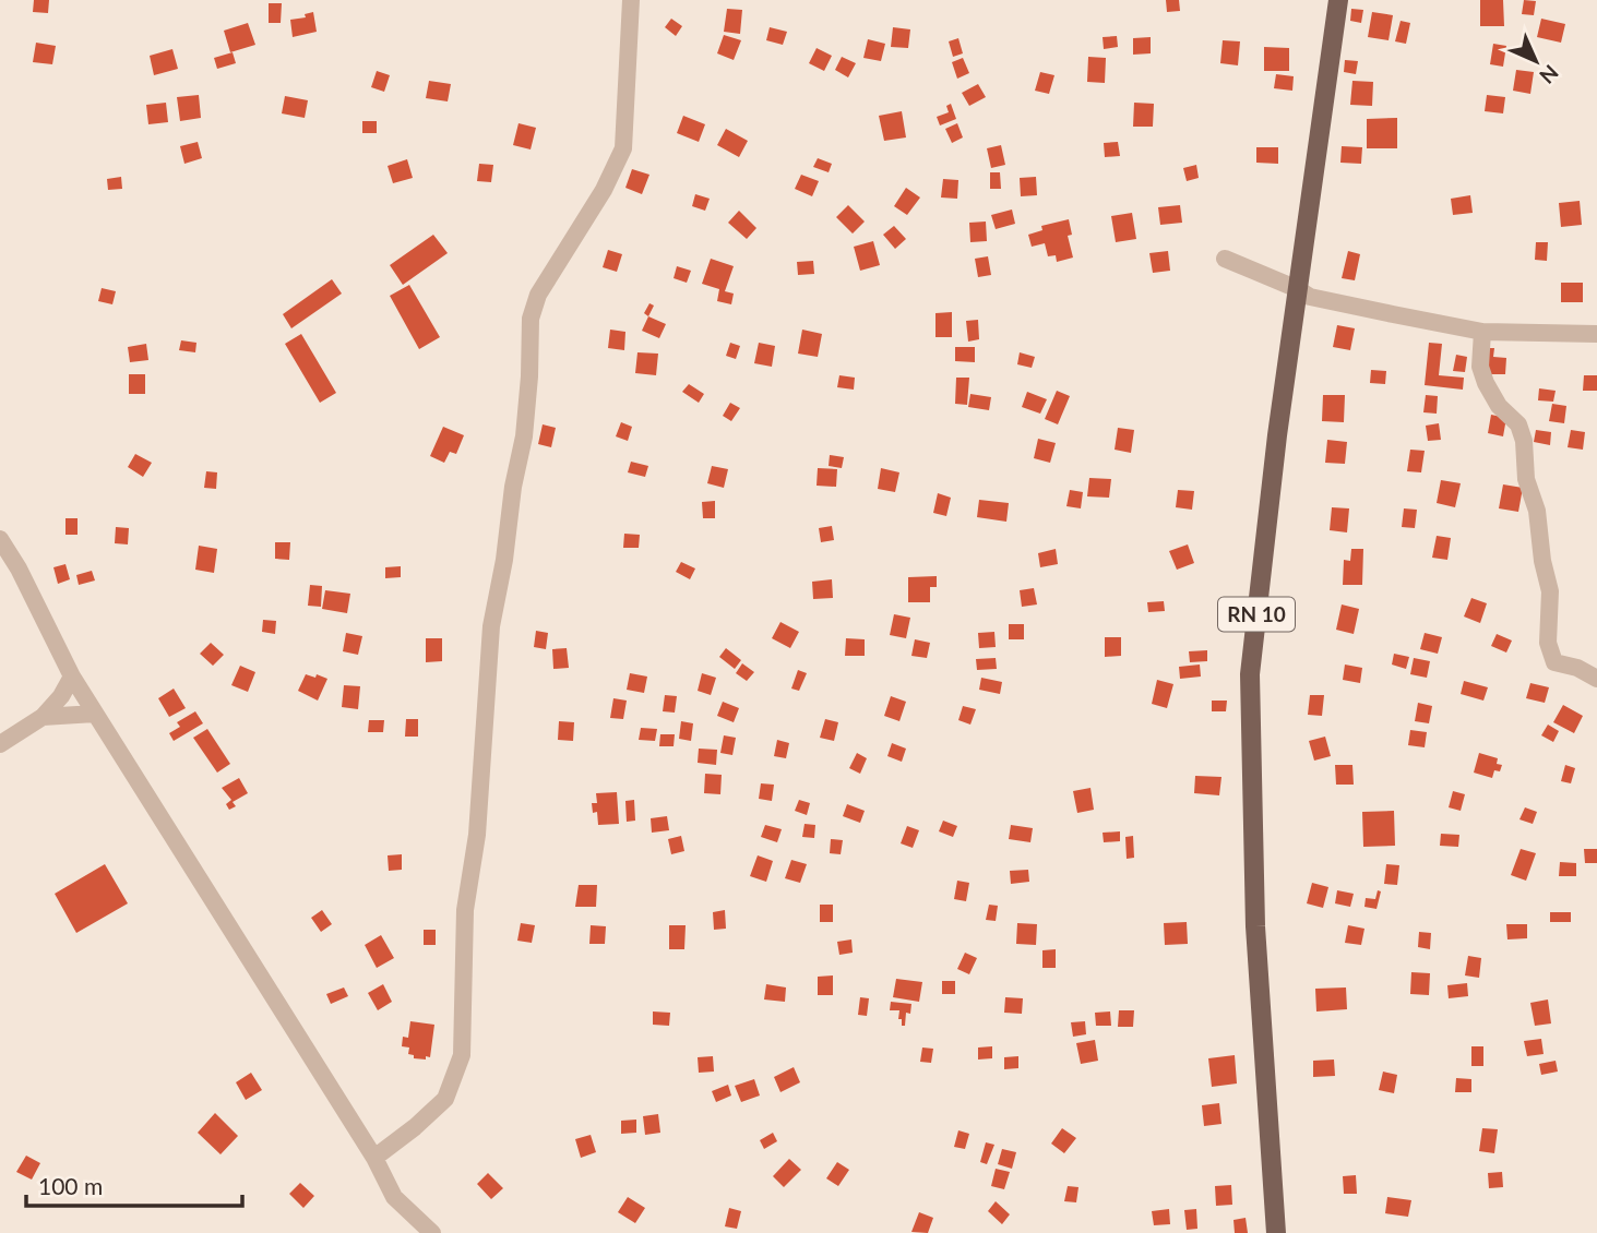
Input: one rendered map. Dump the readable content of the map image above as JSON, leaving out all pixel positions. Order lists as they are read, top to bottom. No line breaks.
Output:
{"streets":{"main road":["RN 10"]},"scale_bar":"100 m","north":"bottom right"}
